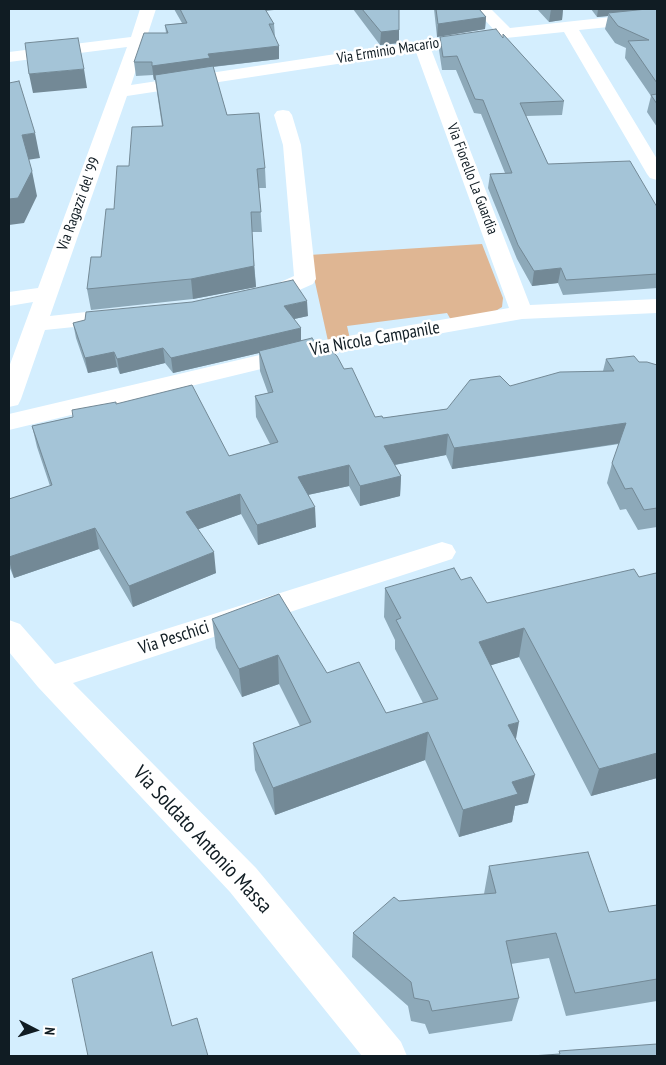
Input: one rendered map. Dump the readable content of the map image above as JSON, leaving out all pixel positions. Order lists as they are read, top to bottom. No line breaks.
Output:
{"streets":{"street":["Via Erminio Macario","Via Fiorello La Guardia","Via Ragazzi del '99","Via Nicola Campanile","Via Peschici","Via Soldato Antonio Massa"]},"crossings":[["Via Erminio Macario","Via Fiorello La Guardia"],["Via Erminio Macario","Via Ragazzi del '99"],["Via Fiorello La Guardia","Via Nicola Campanile"],["Via Peschici","Via Soldato Antonio Massa"]],"north":"right"}
